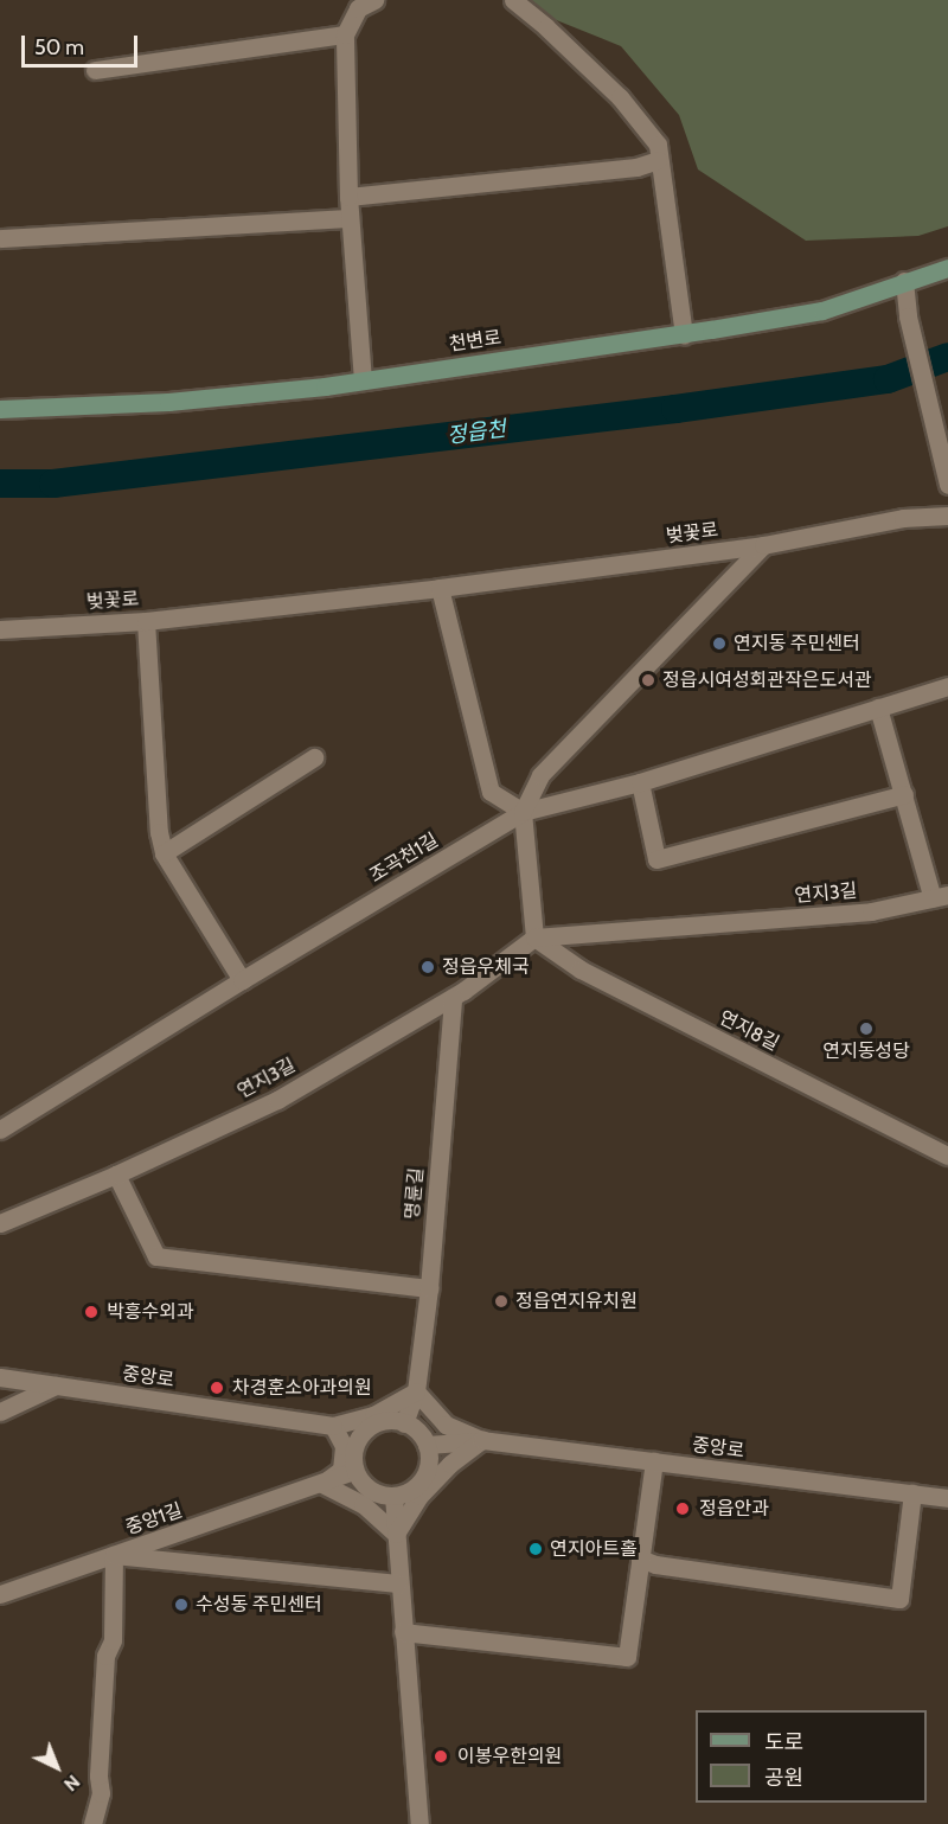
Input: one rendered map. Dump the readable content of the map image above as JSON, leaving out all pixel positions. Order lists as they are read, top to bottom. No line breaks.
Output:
{"streets":{"main road":["천변로"],"street":["벚꽃로","조곡천1길","연지3길","연지8길","명륜길","중앙로","중앙1길"]},"crossings":[["연지3길","연지8길"],["연지3길","명륜길"],["명륜길","중앙1길"]],"water":["정읍천"],"places":["연지동 주민센터","정읍시여성회관작은도서관","정읍우체국","연지동성당","정읍연지유치원","박흥수외과","차경훈소아과의원","정읍안과","연지아트홀","수성동 주민센터","이봉우한의원"],"legend":["도로","공원"],"scale_bar":"50 m","north":"bottom right"}
